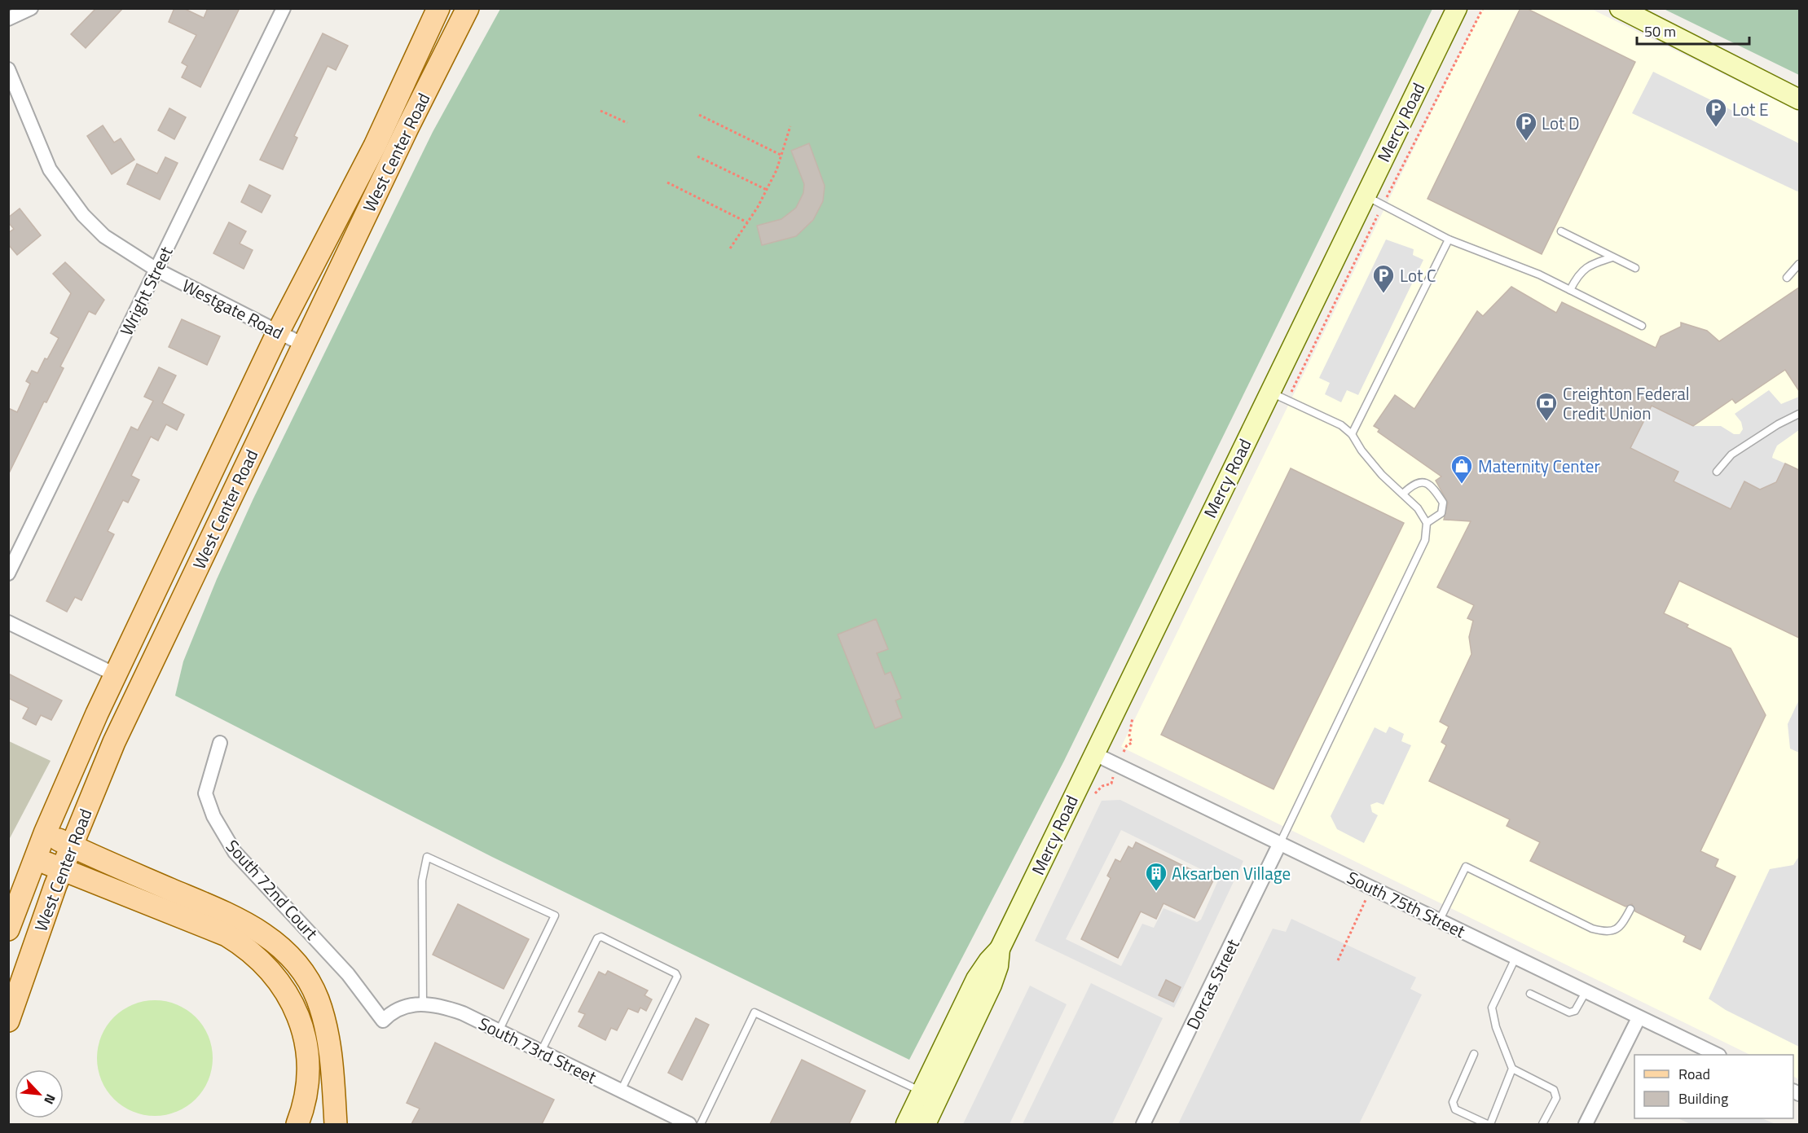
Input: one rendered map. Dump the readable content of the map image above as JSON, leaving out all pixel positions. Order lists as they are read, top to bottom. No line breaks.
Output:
{"streets":{"main road":["Mercy Road","West Center Road"],"street":["Wright Street","Westgate Road","South 72nd Court","South 75th Street","Dorcas Street","South 73rd Street"]},"crossings":[["Mercy Road","South 75th Street"],["West Center Road","Westgate Road"],["Wright Street","Westgate Road"],["South 72nd Court","South 73rd Street"],["South 75th Street","Dorcas Street"]],"places":{"parking":["Lot E","Lot D","Lot C"],"bank":["Creighton Federal Credit Union"],"shop":["Maternity Center"],"building":["Aksarben Village"]},"legend":["Road","Building"],"scale_bar":"50 m","north":"bottom right"}
